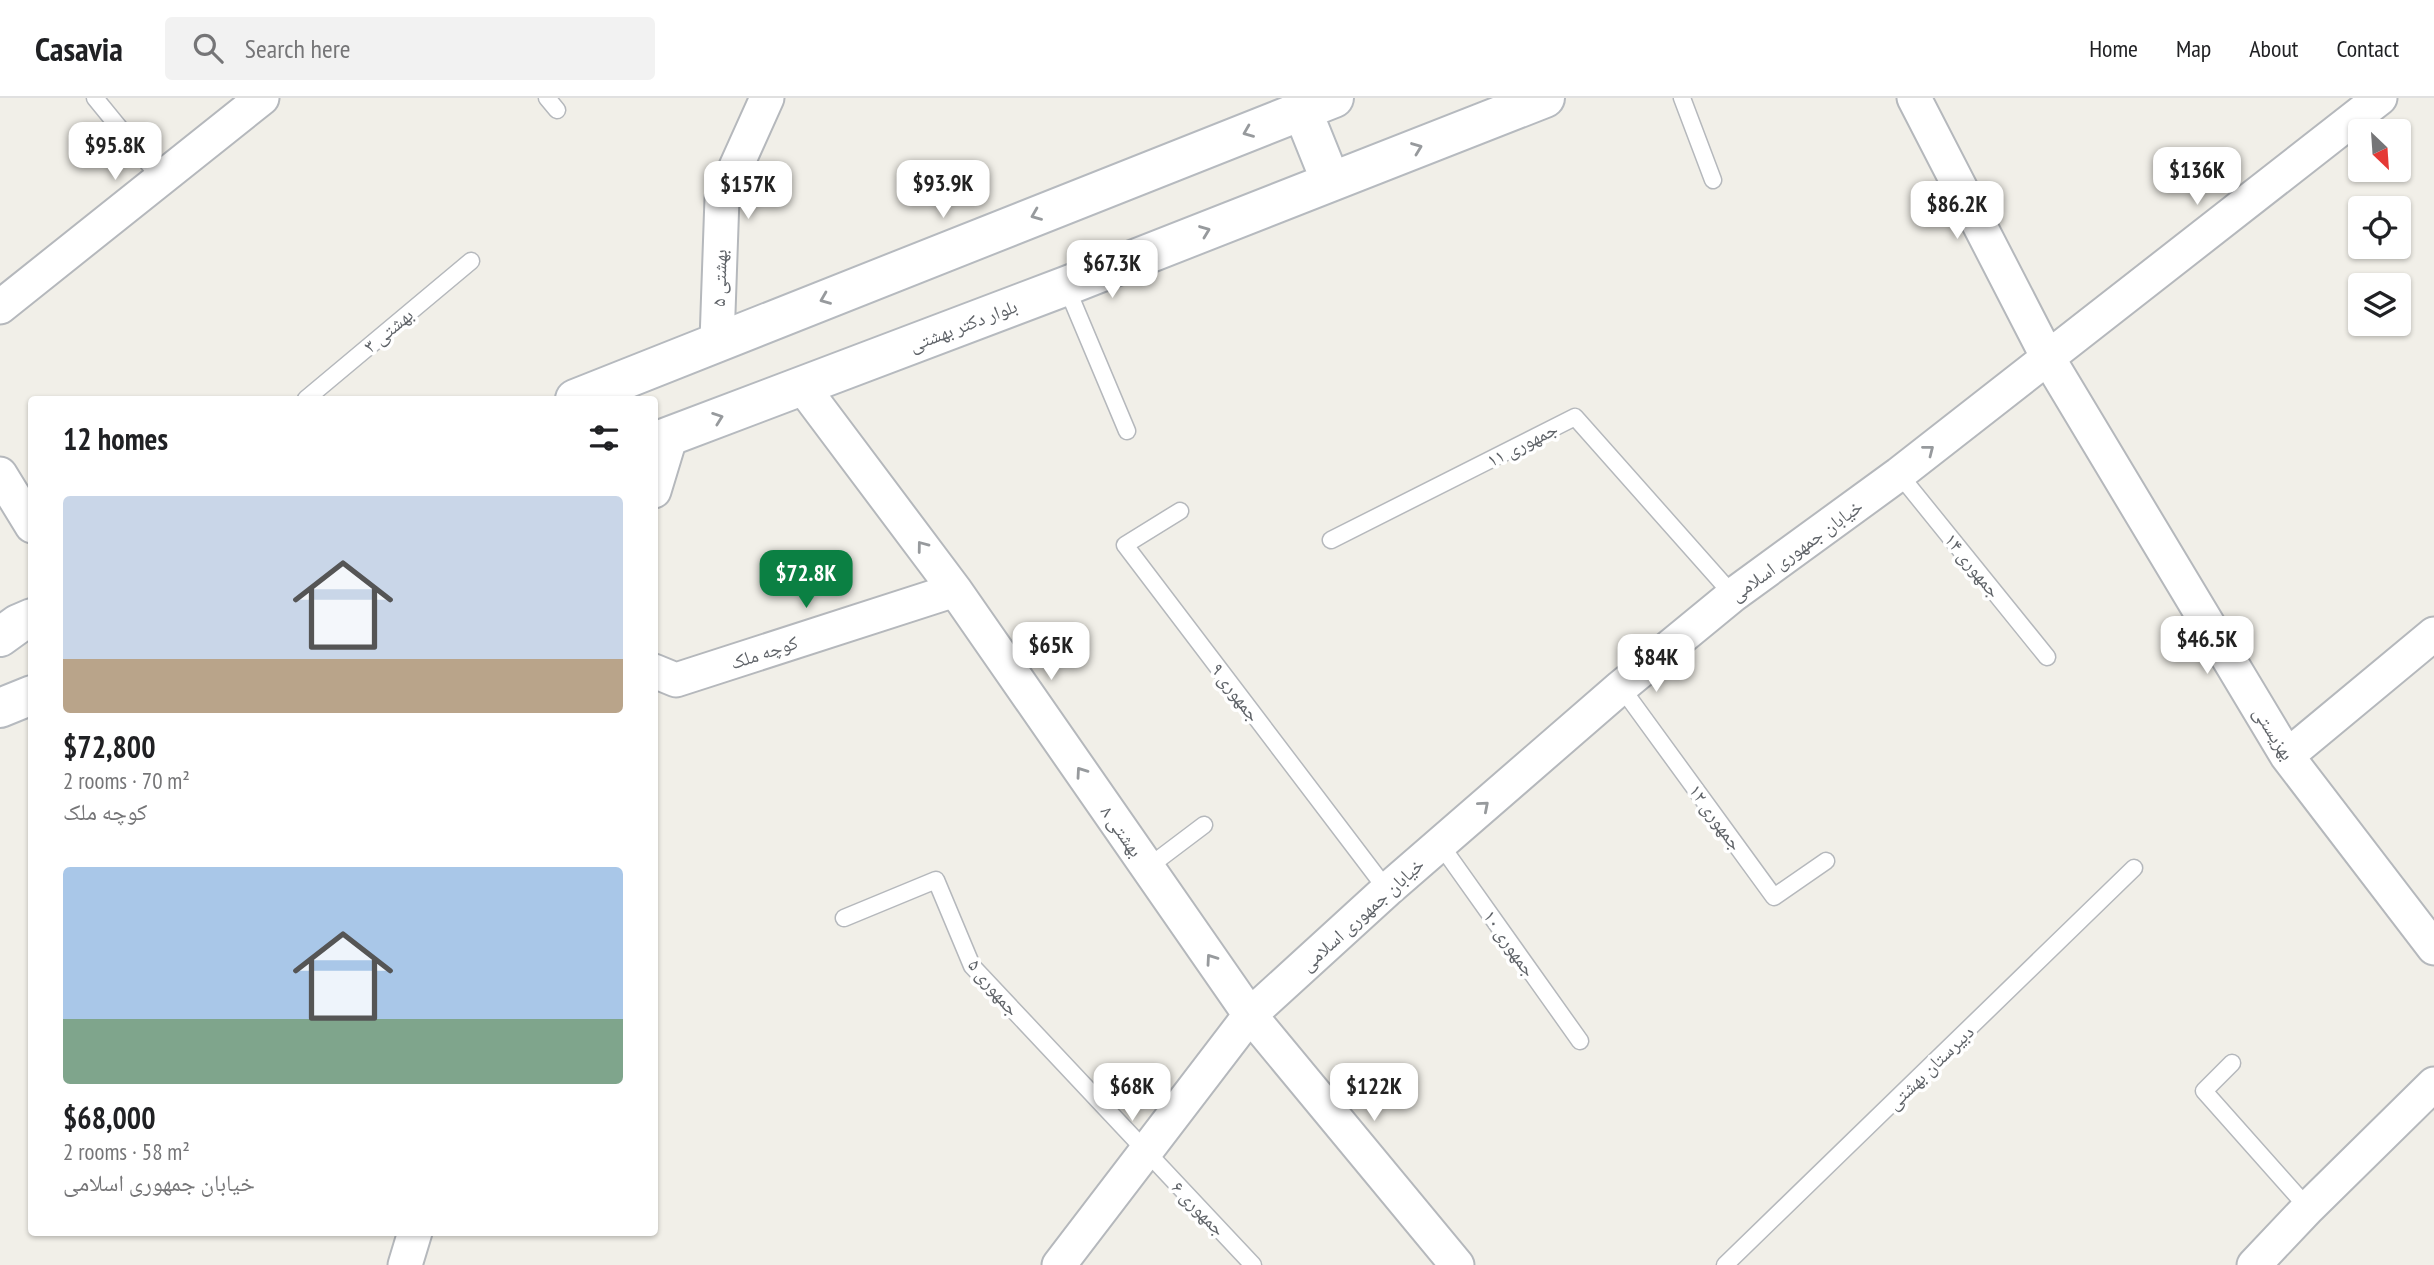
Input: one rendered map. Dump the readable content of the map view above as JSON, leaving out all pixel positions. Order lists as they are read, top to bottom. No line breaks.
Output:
{"streets":{"main road":["بلوار دکتر بهشتی"],"street":["بهشتی ۵","خیابان جمهوری اسلامی","کوچه ملک","بهزیستی","بهشتی ۸"],"lane":["بهشتی ۳","جمهوری ۱۱","جمهوری ۱۴","جمهوری ۹","جمهوری ۱۲","جمهوری ۱۰","جمهوری ۵","دبیرستان بهشتی","جمهوری ۶"]},"crossings":[["بلوار دکتر بهشتی","بهشتی ۸"],["جمهوری ۱۱","خیابان جمهوری اسلامی"],["خیابان جمهوری اسلامی","جمهوری ۱۴"],["خیابان جمهوری اسلامی","جمهوری ۹"],["خیابان جمهوری اسلامی","بهزیستی"],["خیابان جمهوری اسلامی","جمهوری ۱۲"],["خیابان جمهوری اسلامی","بهشتی ۸"],["خیابان جمهوری اسلامی","جمهوری ۱۰"],["خیابان جمهوری اسلامی","جمهوری ۵"],["خیابان جمهوری اسلامی","جمهوری ۶"],["کوچه ملک","بهشتی ۸"],["جمهوری ۵","جمهوری ۶"]],"one_way":["بهشتی ۸"],"north":"bottom right","page":{"header":"Casavia","search":"Search here","nav":["Home","Map","About","Contact"],"price":["$95.8K","$136K","$93.9K","$157K","$86.2K","$67.3K","$72.8K","$46.5K","$65K","$84K","$68K","$122K"],"heading":"12 homes","list":[{"name":"$72,800","note":"2 rooms · 70 m² · کوچه ملک"},{"name":"$68,000","note":"2 rooms · 58 m² · خیابان جمهوری اسلامی"}]}}
